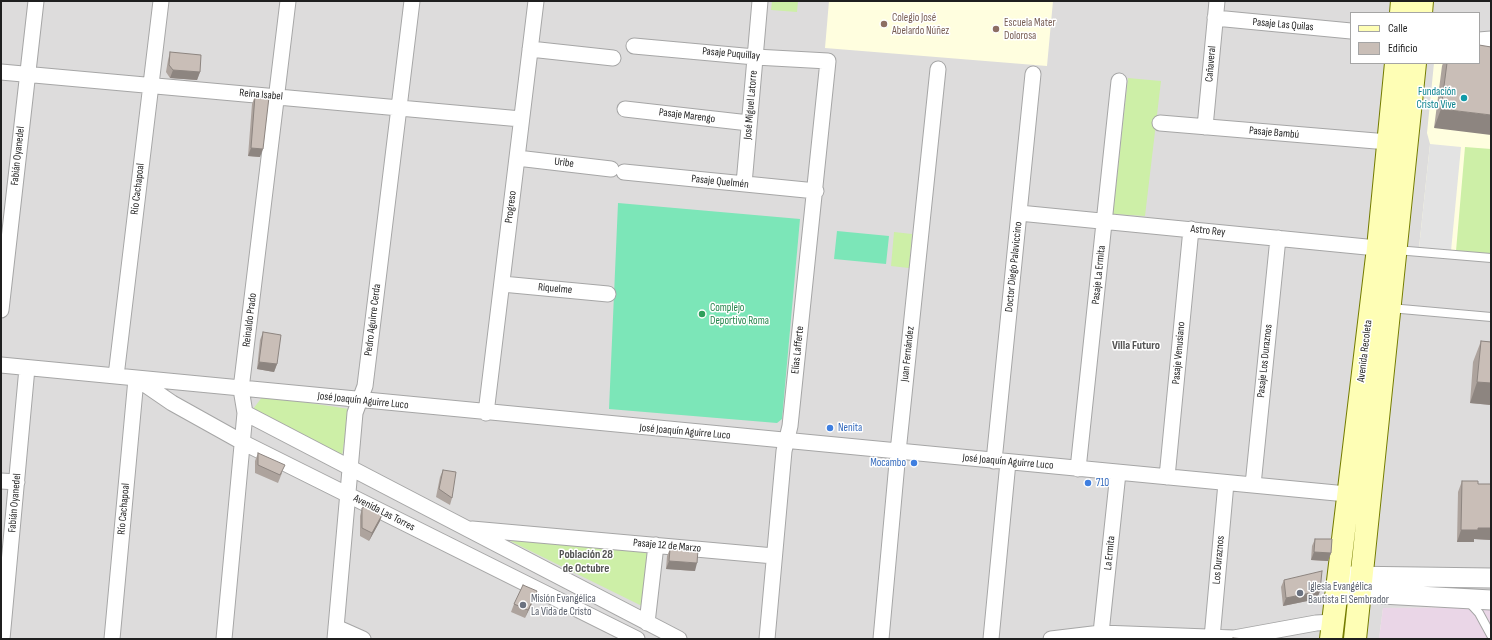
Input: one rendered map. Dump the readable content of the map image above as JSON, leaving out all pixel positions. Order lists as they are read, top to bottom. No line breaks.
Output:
{"streets":{"main road":["Avenida Recoleta"],"street":["Pasaje Las Quilas","Pasaje Puquillay","Cañaveral","Reina Isabel","José Miguel Latorre","Pasaje Marengo","Pasaje Bambú","Fabián Oyanedel","Uribe","Pasaje Quelmén","Río Cachapoal","Progreso","Astro Rey","Doctor Diego Palaviccino","Pasaje La Ermita","Riquelme","Reinaldo Prado","Pedro Aguirre Cerda","Elías Lafferte","Pasaje Venusiano","Juan Fernández","Pasaje Los Duraznos","José Joaquín Aguirre Luco","Avenida Las Torres","Pasaje 12 de Marzo","La Ermita","Los Duraznos"]},"crossings":[["Pasaje Las Quilas","Cañaveral"],["Pasaje Puquillay","José Miguel Latorre"],["Pasaje Puquillay","Elías Lafferte"],["Cañaveral","Pasaje Bambú"],["Reina Isabel","Fabián Oyanedel"],["Reina Isabel","Río Cachapoal"],["Reina Isabel","Progreso"],["Reina Isabel","Reinaldo Prado"],["Reina Isabel","Pedro Aguirre Cerda"],["José Miguel Latorre","Pasaje Marengo"],["José Miguel Latorre","Pasaje Quelmén"],["Pasaje Bambú","Avenida Recoleta"],["Fabián Oyanedel","José Joaquín Aguirre Luco"],["Uribe","Pasaje Quelmén"],["Uribe","Progreso"],["Pasaje Quelmén","Elías Lafferte"],["Río Cachapoal","José Joaquín Aguirre Luco"],["Río Cachapoal","Avenida Las Torres"],["Progreso","Riquelme"],["Progreso","José Joaquín Aguirre Luco"],["Astro Rey","Doctor Diego Palaviccino"],["Astro Rey","Pasaje La Ermita"],["Astro Rey","Avenida Recoleta"],["Astro Rey","Pasaje Venusiano"],["Astro Rey","Pasaje Los Duraznos"],["Doctor Diego Palaviccino","José Joaquín Aguirre Luco"],["Pasaje La Ermita","José Joaquín Aguirre Luco"],["Reinaldo Prado","José Joaquín Aguirre Luco"],["Reinaldo Prado","Avenida Las Torres"],["Pedro Aguirre Cerda","José Joaquín Aguirre Luco"],["Pedro Aguirre Cerda","Avenida Las Torres"],["Elías Lafferte","José Joaquín Aguirre Luco"],["Elías Lafferte","Pasaje 12 de Marzo"],["Avenida Recoleta","José Joaquín Aguirre Luco"],["Pasaje Venusiano","José Joaquín Aguirre Luco"],["Juan Fernández","José Joaquín Aguirre Luco"],["Pasaje Los Duraznos","José Joaquín Aguirre Luco"],["José Joaquín Aguirre Luco","Avenida Las Torres"],["José Joaquín Aguirre Luco","La Ermita"],["José Joaquín Aguirre Luco","Los Duraznos"]],"districts":["Villa Futuro","Población 28 de Octubre"],"places":["Colegio José Abelardo Núñez","Escuela Mater Dolorosa","Fundación Cristo Vive","Complejo Deportivo Roma","Nenita","Mocambo","710","Iglesia Evangélica Bautista El Sembrador","Misión Evangélica La Vida de Cristo"],"legend":["Calle","Edificio"]}
